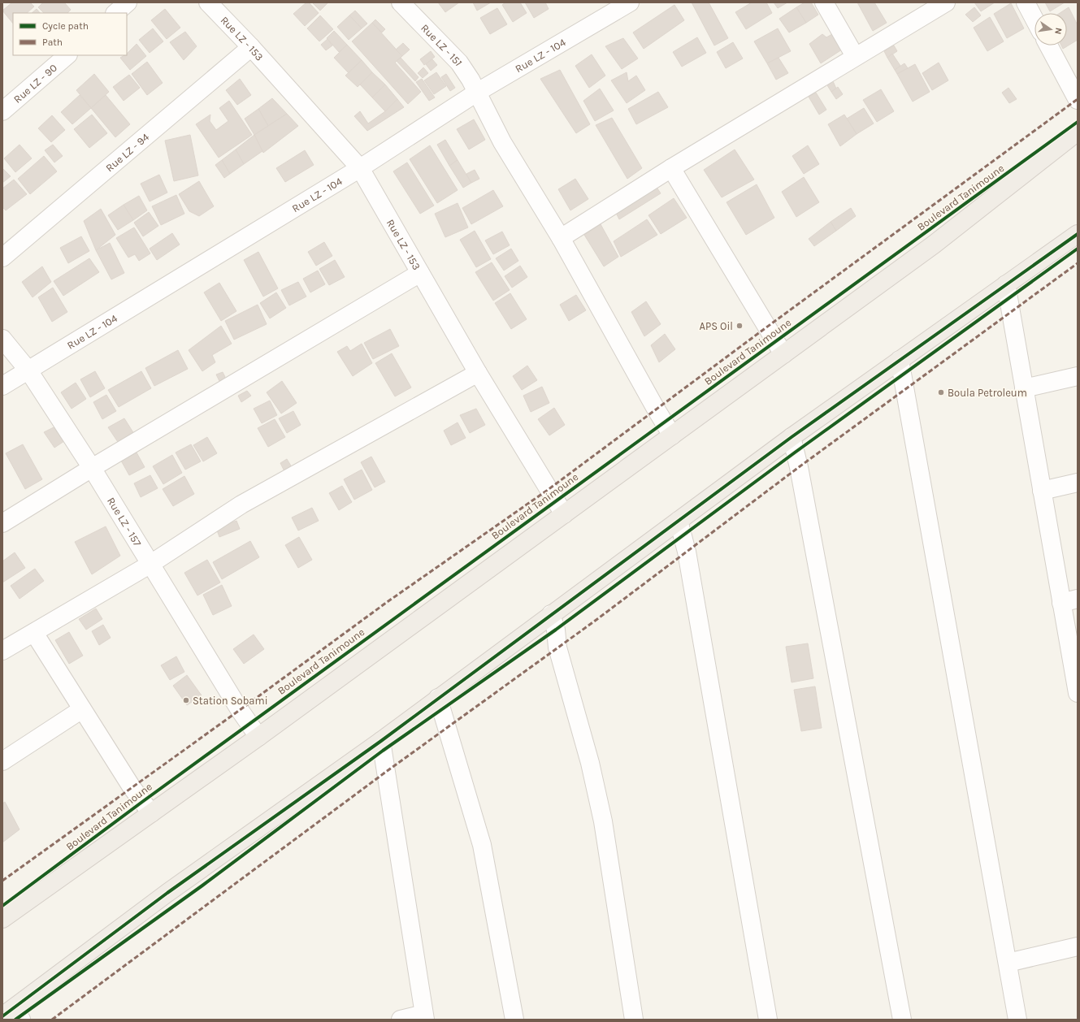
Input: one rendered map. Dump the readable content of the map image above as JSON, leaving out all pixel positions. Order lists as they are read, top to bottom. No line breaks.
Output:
{"streets":{"main road":["Boulevard Tanimoune"],"street":["Rue LZ - 153","Rue LZ - 151","Rue LZ - 104","Rue LZ - 90","Rue LZ - 94","Rue LZ - 157"]},"crossings":[["Rue LZ - 153","Rue LZ - 104"],["Rue LZ - 153","Rue LZ - 94"],["Rue LZ - 153","Boulevard Tanimoune"],["Rue LZ - 151","Rue LZ - 104"],["Rue LZ - 151","Boulevard Tanimoune"],["Rue LZ - 104","Rue LZ - 157"],["Boulevard Tanimoune","Rue LZ - 157"]],"places":["APS Oil","Boula Petroleum","Station Sobami"],"legend":["Cycle path","Path"],"north":"right"}
